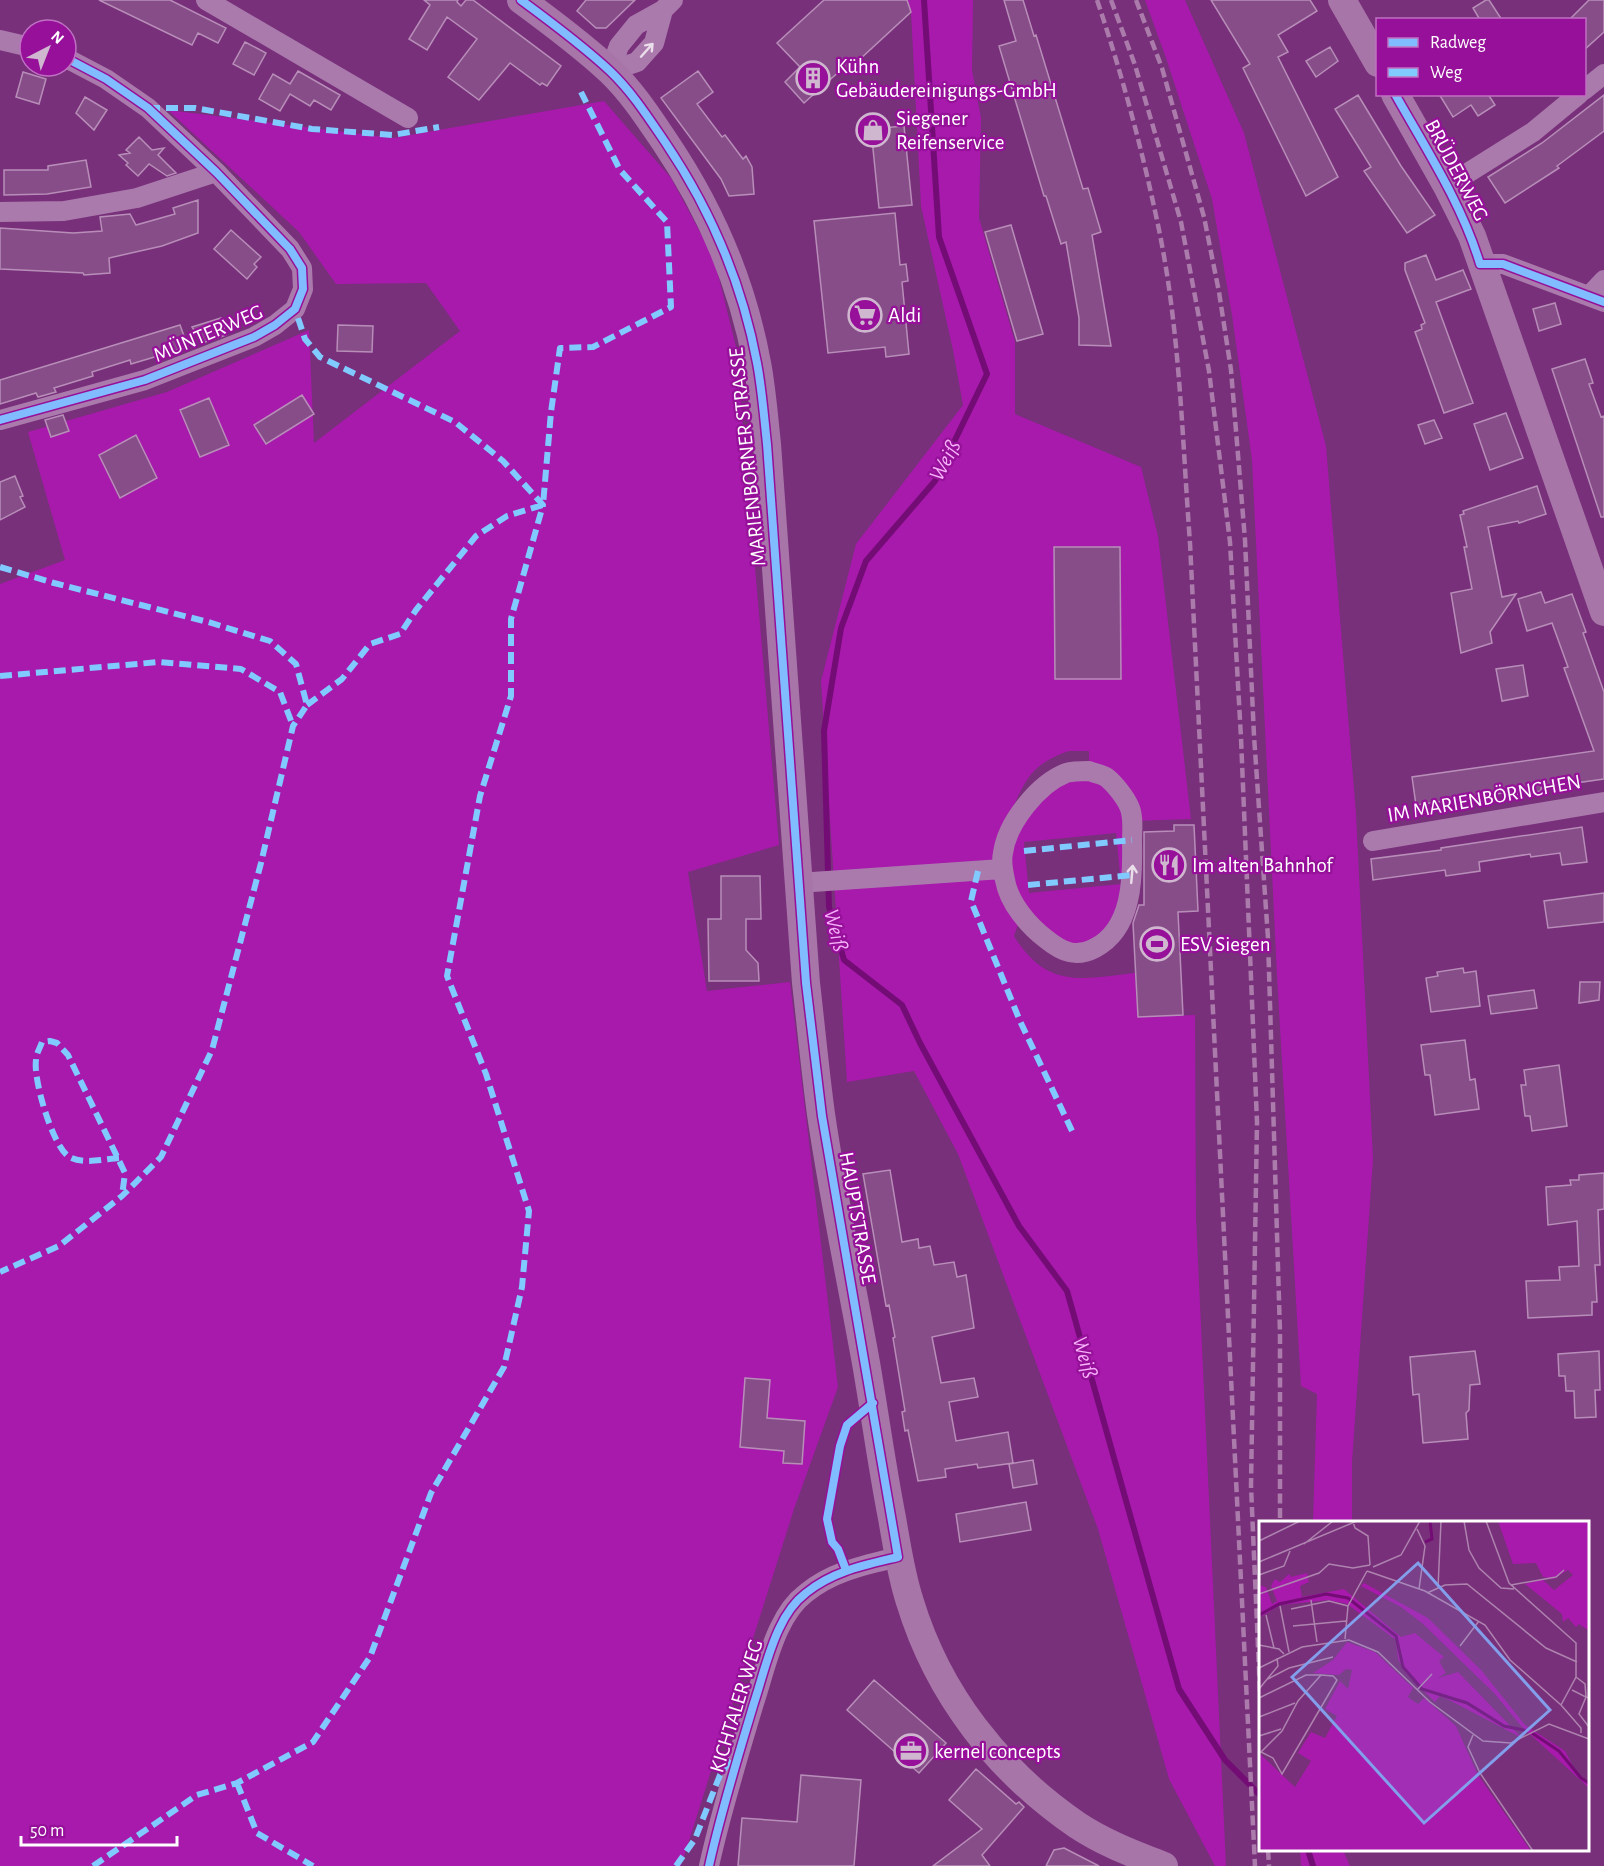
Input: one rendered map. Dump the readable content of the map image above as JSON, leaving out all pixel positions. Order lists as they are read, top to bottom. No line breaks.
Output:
{"streets":{"main road":["BRÜDERWEG","MARIENBORNER STRASSE","HAUPTSTRASSE"],"street":["MÜNTERWEG","IM MARIENBÖRNCHEN","KICHTALER WEG"]},"crossings":[["MARIENBORNER STRASSE","HAUPTSTRASSE"],["HAUPTSTRASSE","KICHTALER WEG"]],"water":["Weiß"],"places":{"building":["Kühn Gebäudereinigungs-GmbH"],"shop":["Siegener Reifenservice"],"supermarket":["Aldi"],"restaurant":["Im alten Bahnhof"],"sports":["ESV Siegen"],"office":["kernel concepts"]},"legend":["Radweg","Weg"],"scale_bar":"50 m","north":"top right"}
